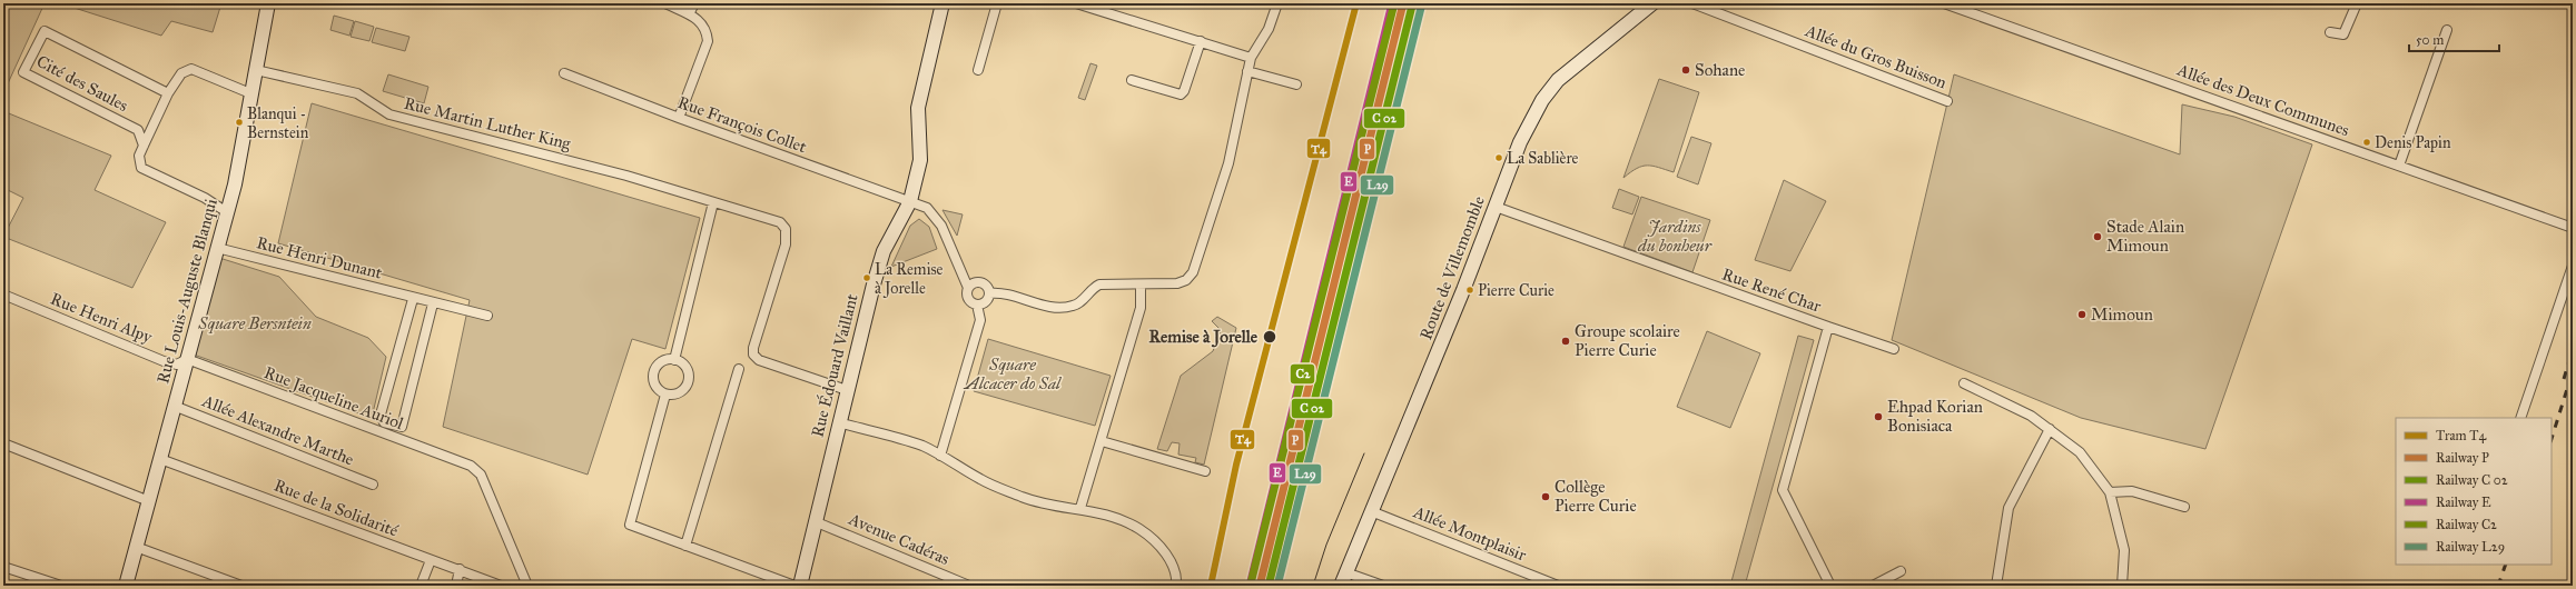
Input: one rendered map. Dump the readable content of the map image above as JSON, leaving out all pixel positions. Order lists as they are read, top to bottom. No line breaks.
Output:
{"streets":{"street":["Allée du Gros Buisson","Cité des Saules","Allée des Deux Communes","Rue Martin Luther King","Rue François Collet","Rue Henri Dunant","Route de Villemomble","Rue René Char","Rue Louis-Auguste Blanqui","Rue Henri Alpy","Rue Édouard Vaillant","Rue Jacqueline Auriol","Allée Alexandre Marthe","Rue de la Solidarité","Allée Montplaisir","Avenue Cadéras"]},"crossings":[["Rue Martin Luther King","Rue Louis-Auguste Blanqui"],["Rue Martin Luther King","Rue Édouard Vaillant"],["Rue François Collet","Rue Édouard Vaillant"],["Rue Henri Dunant","Rue Louis-Auguste Blanqui"],["Route de Villemomble","Rue René Char"],["Route de Villemomble","Allée Montplaisir"],["Rue Louis-Auguste Blanqui","Rue Henri Alpy"],["Rue Louis-Auguste Blanqui","Rue Jacqueline Auriol"],["Rue Louis-Auguste Blanqui","Allée Alexandre Marthe"],["Rue Louis-Auguste Blanqui","Rue de la Solidarité"],["Rue Henri Alpy","Rue Jacqueline Auriol"],["Rue Édouard Vaillant","Avenue Cadéras"]],"parks":["Jardins du bonheur","Square Bersntein","Square Alcacer do Sal"],"places":["Sohane","Blanqui - Bernstein","Denis Papin","La Sablière","Stade Alain Mimoun","La Remise à Jorelle","Pierre Curie","Mimoun","Remise à Jorelle","Groupe scolaire Pierre Curie","Ehpad Korian Bonisiaca","Collège Pierre Curie"],"lines":["tram line T4","rail line P","rail line E","rail line C2","rail line L29"],"legend":["Tram T4","Railway P","Railway C 02","Railway E","Railway C2","Railway L29"],"scale_bar":"50 m"}
